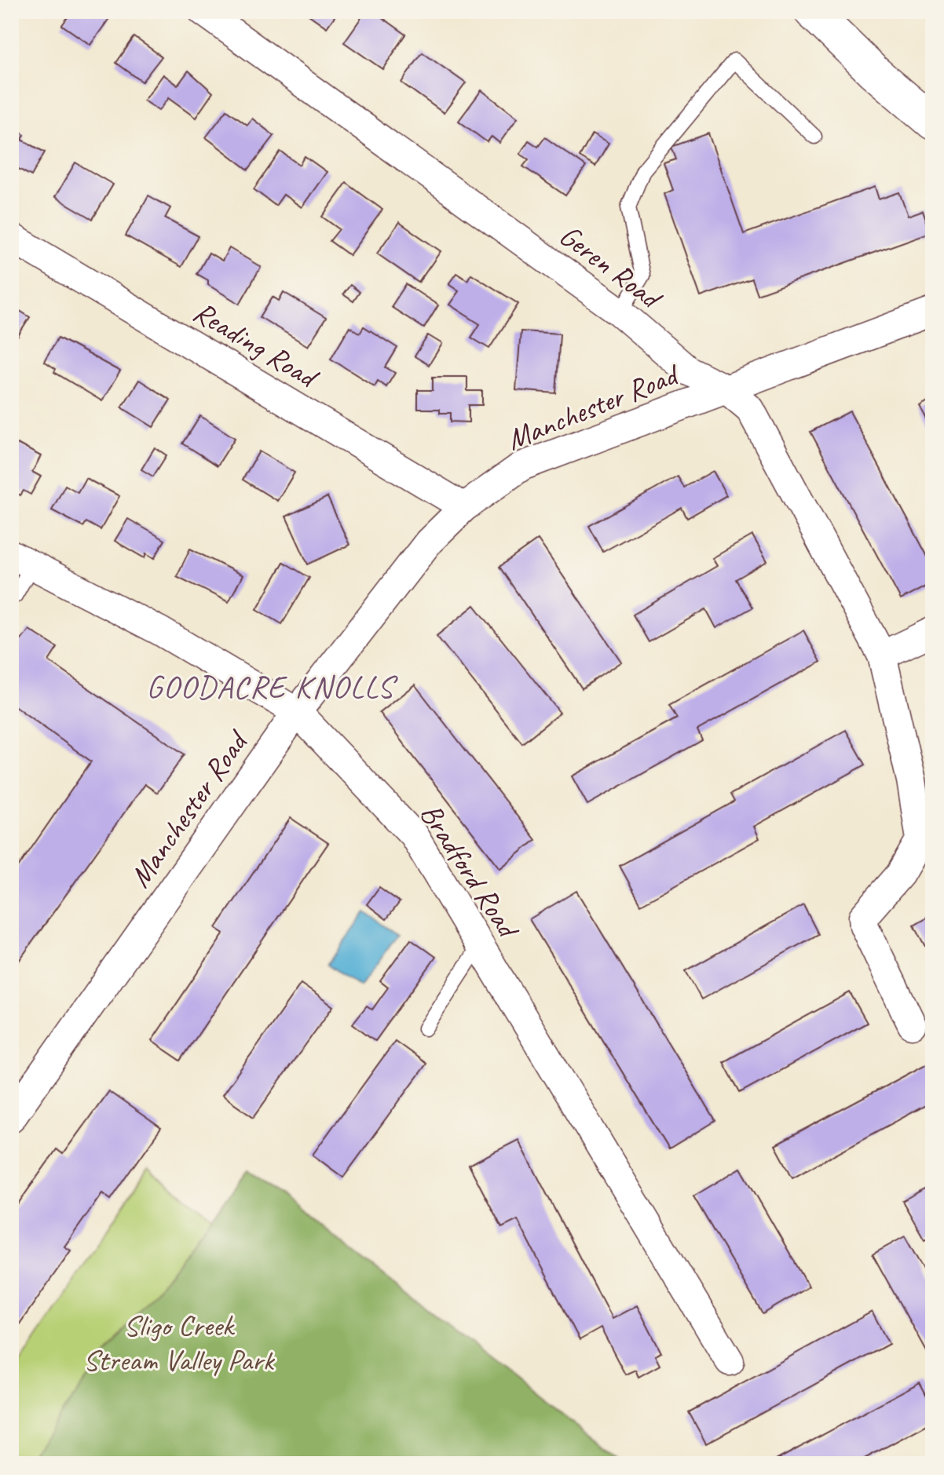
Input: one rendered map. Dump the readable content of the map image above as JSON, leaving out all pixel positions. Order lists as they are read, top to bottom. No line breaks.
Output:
{"streets":{"street":["Geren Road","Reading Road","Manchester Road","Bradford Road"]},"crossings":[["Geren Road","Manchester Road"],["Reading Road","Manchester Road"],["Manchester Road","Bradford Road"]],"districts":["GOODACRE KNOLLS"],"parks":["Sligo Creek Stream Valley Park"]}
